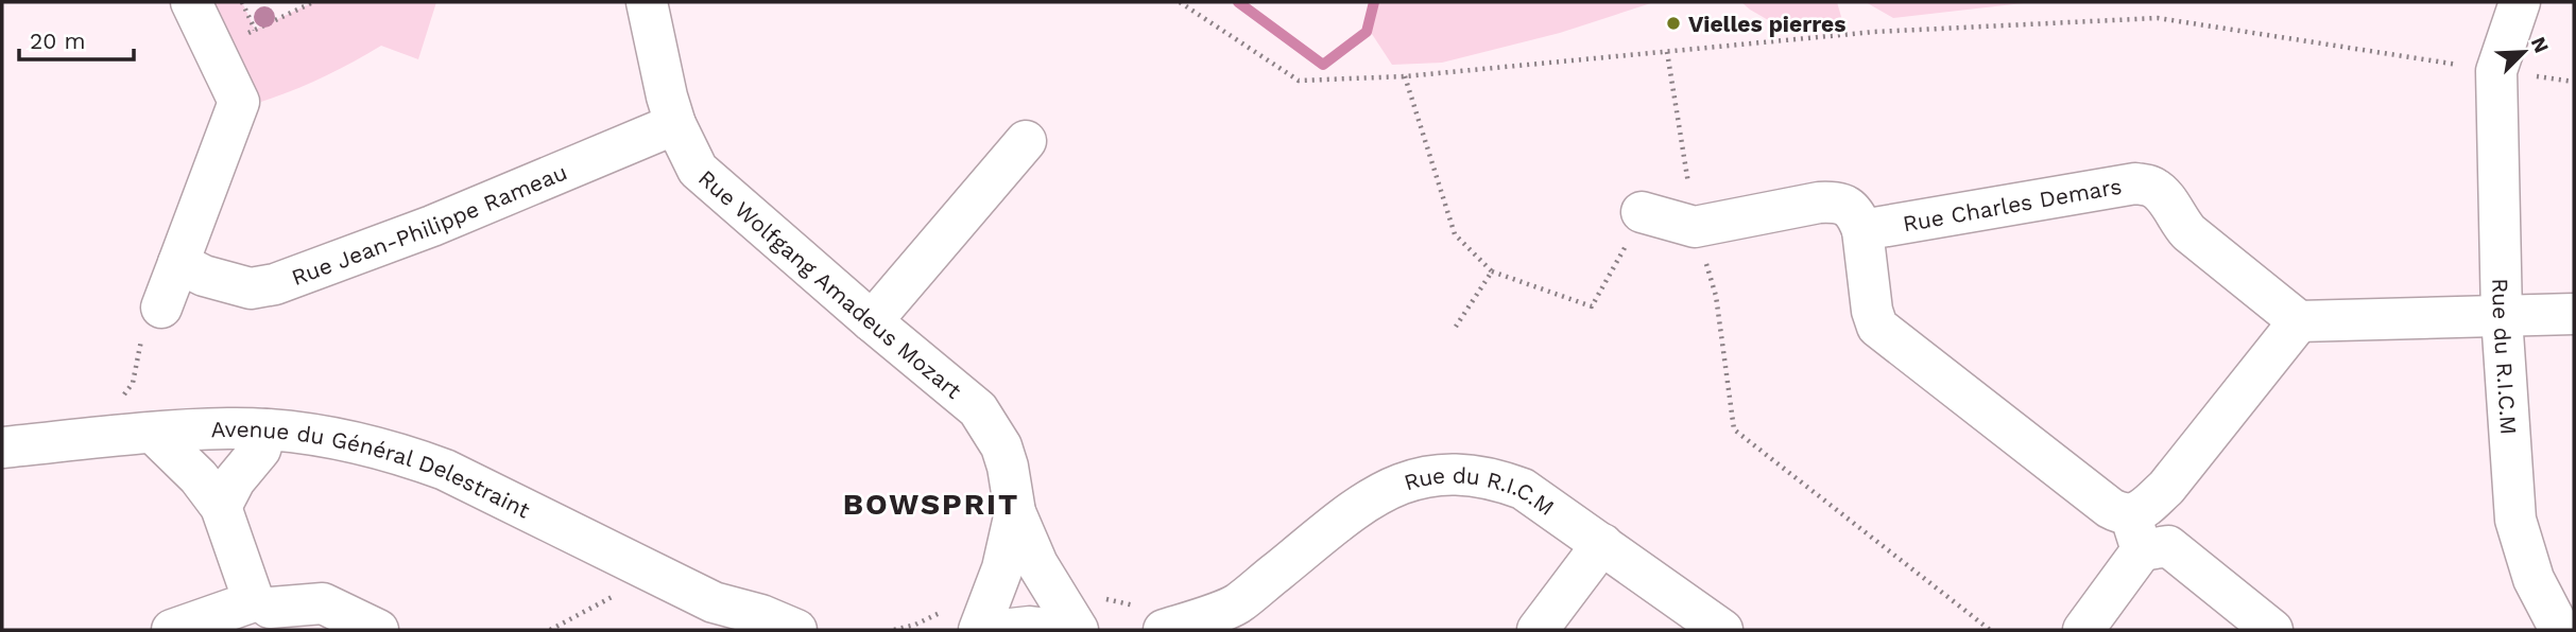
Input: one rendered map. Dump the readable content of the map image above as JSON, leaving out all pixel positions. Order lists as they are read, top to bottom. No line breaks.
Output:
{"streets":{"street":["Rue Charles Demars","Rue Jean-Philippe Rameau","Rue Wolfgang Amadeus Mozart","Rue du R.I.C.M","Avenue du Général Delestraint"]},"crossings":[["Rue Jean-Philippe Rameau","Rue Wolfgang Amadeus Mozart"]],"districts":["BOWSPRIT"],"places":["Vielles pierres"],"scale_bar":"20 m","north":"top right"}
